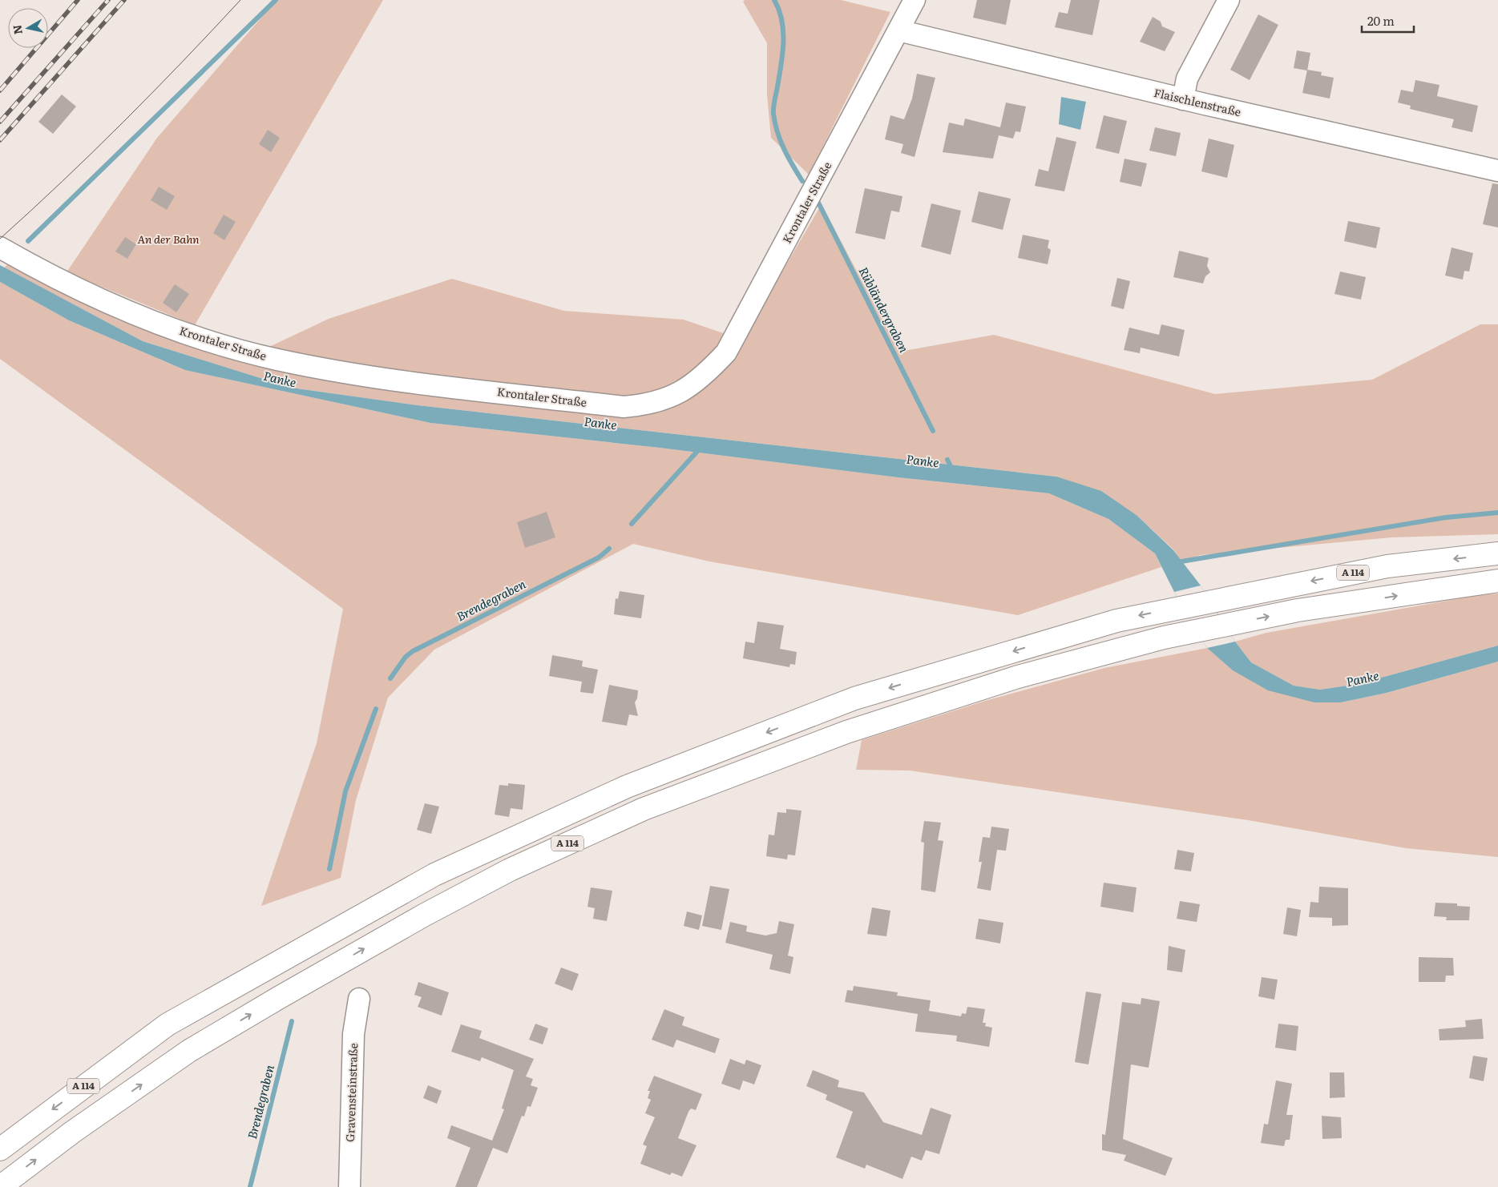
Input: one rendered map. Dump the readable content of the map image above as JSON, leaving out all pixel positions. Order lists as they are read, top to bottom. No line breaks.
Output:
{"streets":{"highway":["A 114"],"street":["Flaischlenstraße","Krontaler Straße","Gravensteinstraße"]},"crossings":[["Flaischlenstraße","Krontaler Straße"]],"water":["Rübländergraben","Panke","Brendegraben"],"parks":["An der Bahn"],"scale_bar":"20 m","north":"left"}
